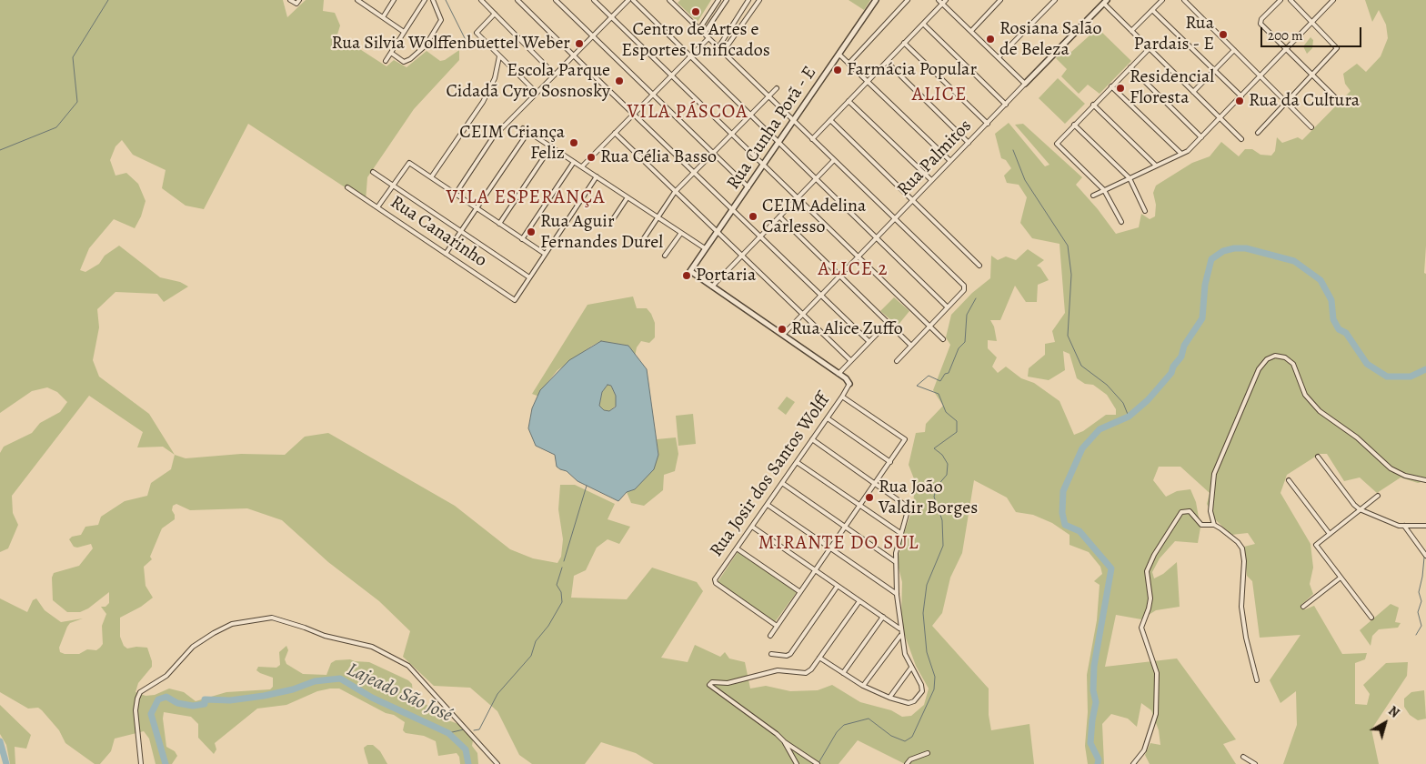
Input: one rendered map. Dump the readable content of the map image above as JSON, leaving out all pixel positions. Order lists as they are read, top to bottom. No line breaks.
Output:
{"streets":{"street":["Rua Cunha Porã - E","Rua Palmitos","Rua Canarinho","Rua Josir dos Santos Wolff"]},"districts":["ALICE","VILA PÁSCOA","VILA ESPERANÇA","ALICE 2","MIRANTE DO SUL"],"water":["Lajeado São José"],"places":["Centro de Artes e Esportes Unificados","Rua Pardais - E","Rosiana Salão de Beleza","Rua Silvia Wolffenbuettel Weber","Farmácia Popular","Escola Parque Cidadã Cyro Sosnosky","Residencial Floresta","Rua da Cultura","CEIM Criança Feliz","Rua Célia Basso","CEIM Adelina Carlesso","Rua Aguir Fernandes Durel","Portaria","Rua Alice Zuffo","Rua João Valdir Borges"],"scale_bar":"200 m","north":"top right"}
